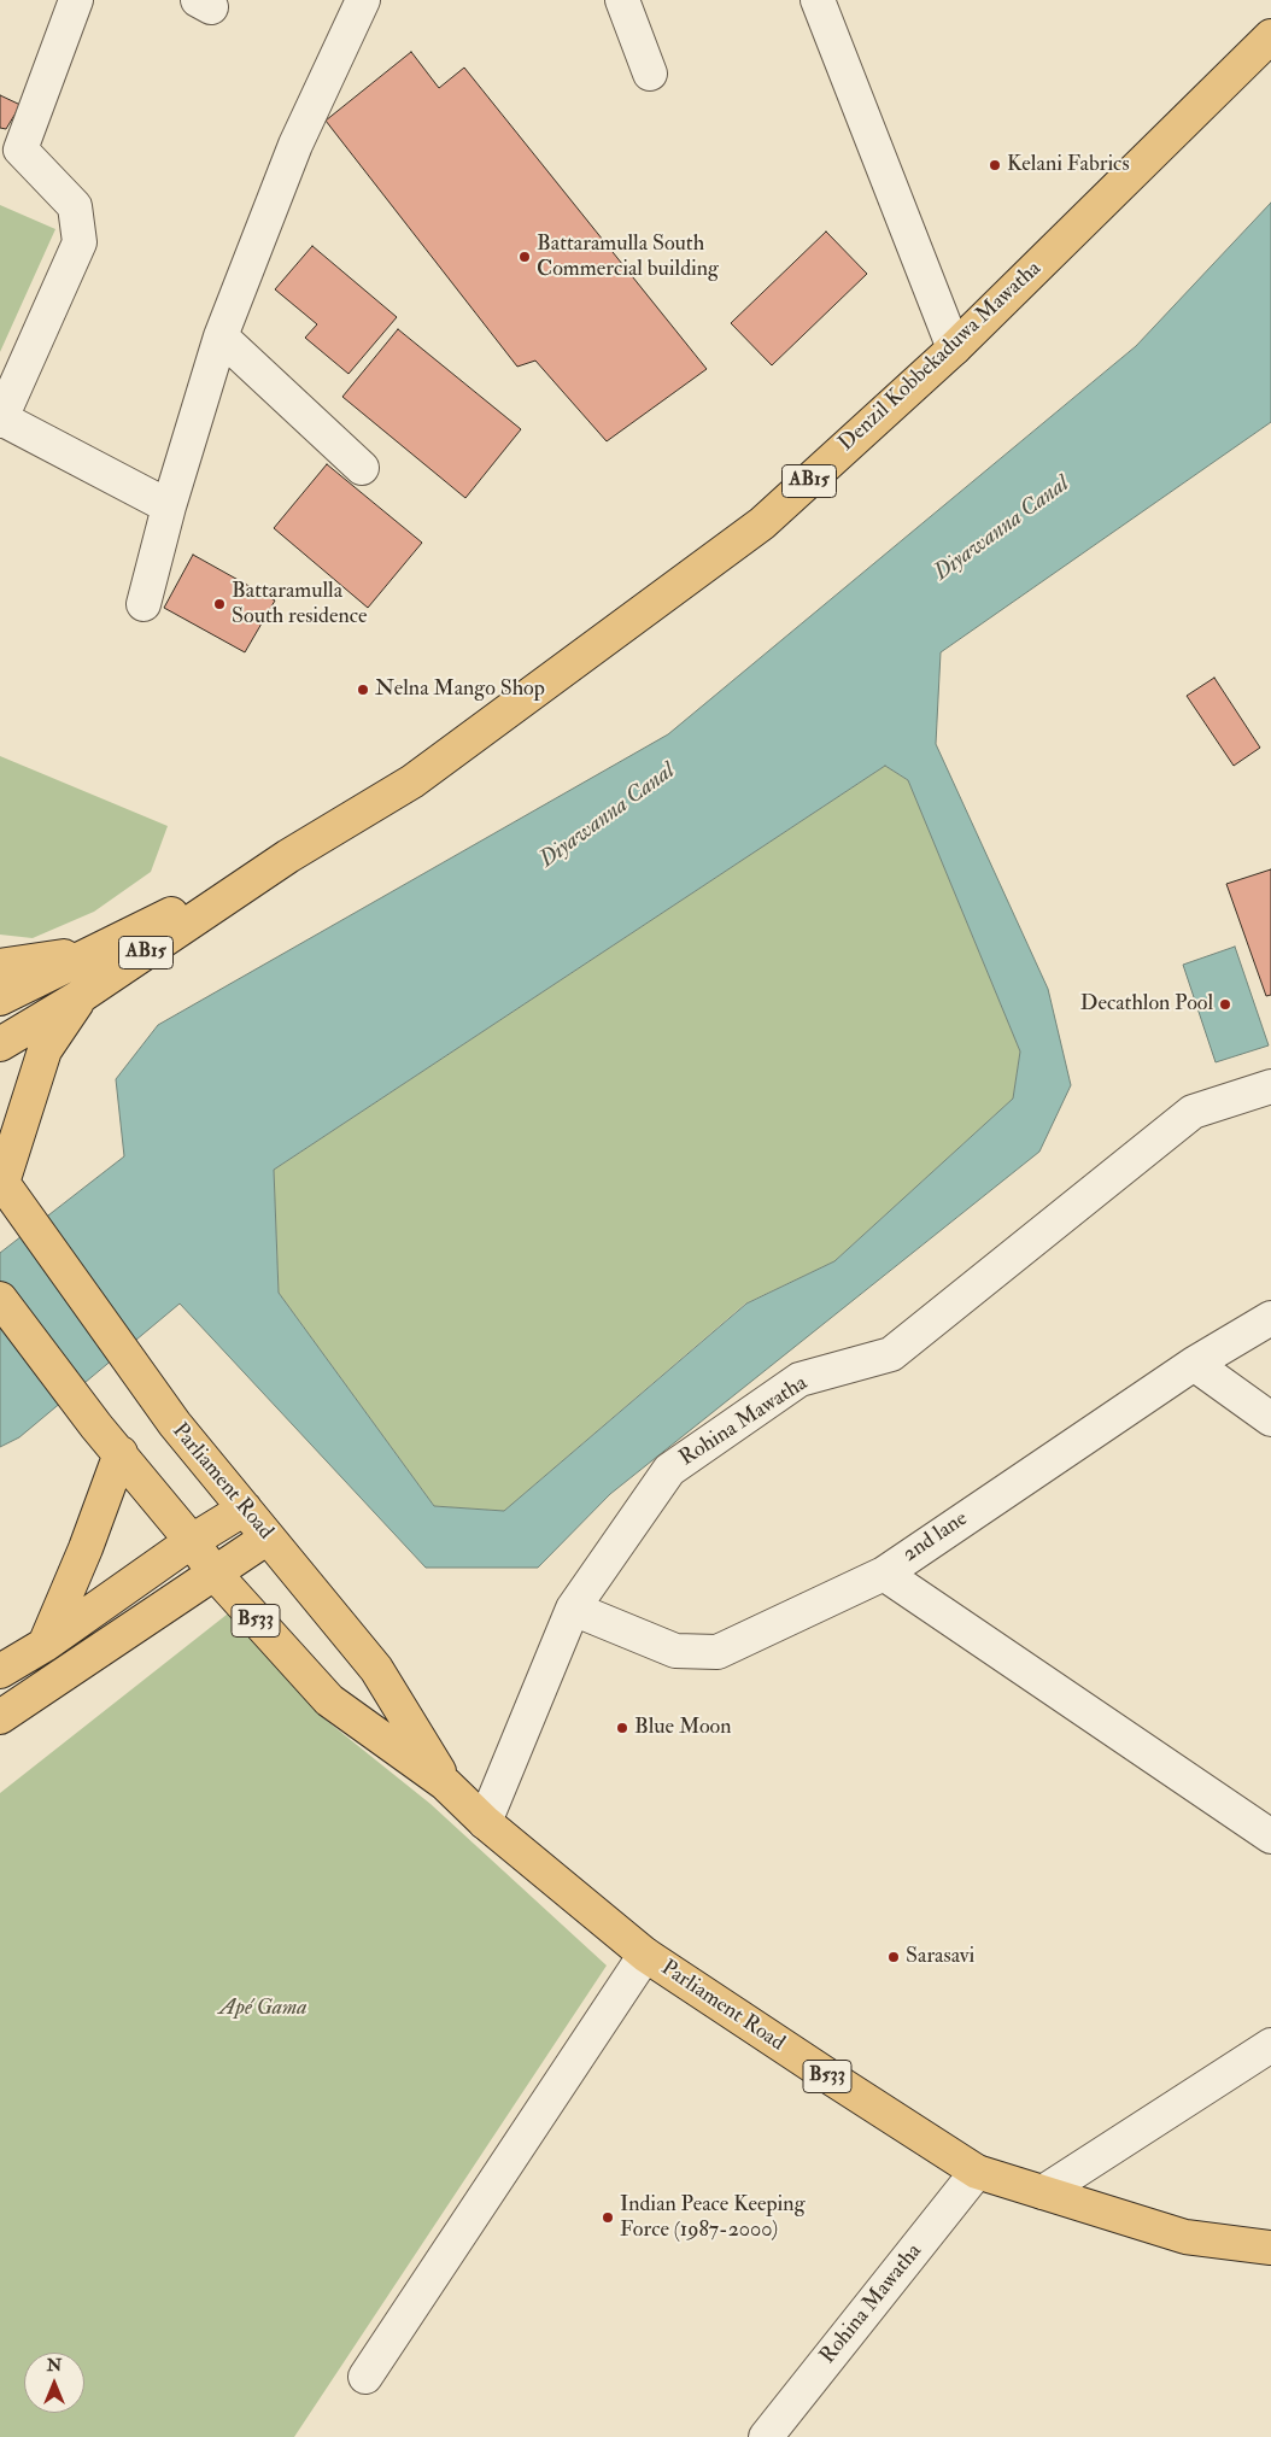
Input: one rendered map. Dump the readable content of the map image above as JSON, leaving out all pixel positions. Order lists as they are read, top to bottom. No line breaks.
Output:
{"streets":{"main road":["Denzil Kobbekaduwa Mawatha","AB15","Parliament Road","B533"],"street":["Rohina Mawatha","2nd lane"]},"crossings":[["Rohina Mawatha","Parliament Road"],["Rohina Mawatha","2nd lane"]],"water":["Diyawanna Canal"],"parks":["Apé Gama"],"places":["Kelani Fabrics","Battaramulla South Commercial building","Battaramulla South residence","Nelna Mango Shop","Decathlon Pool","Blue Moon","Sarasavi","Indian Peace Keeping Force (1987-2000)"],"north":"top"}
